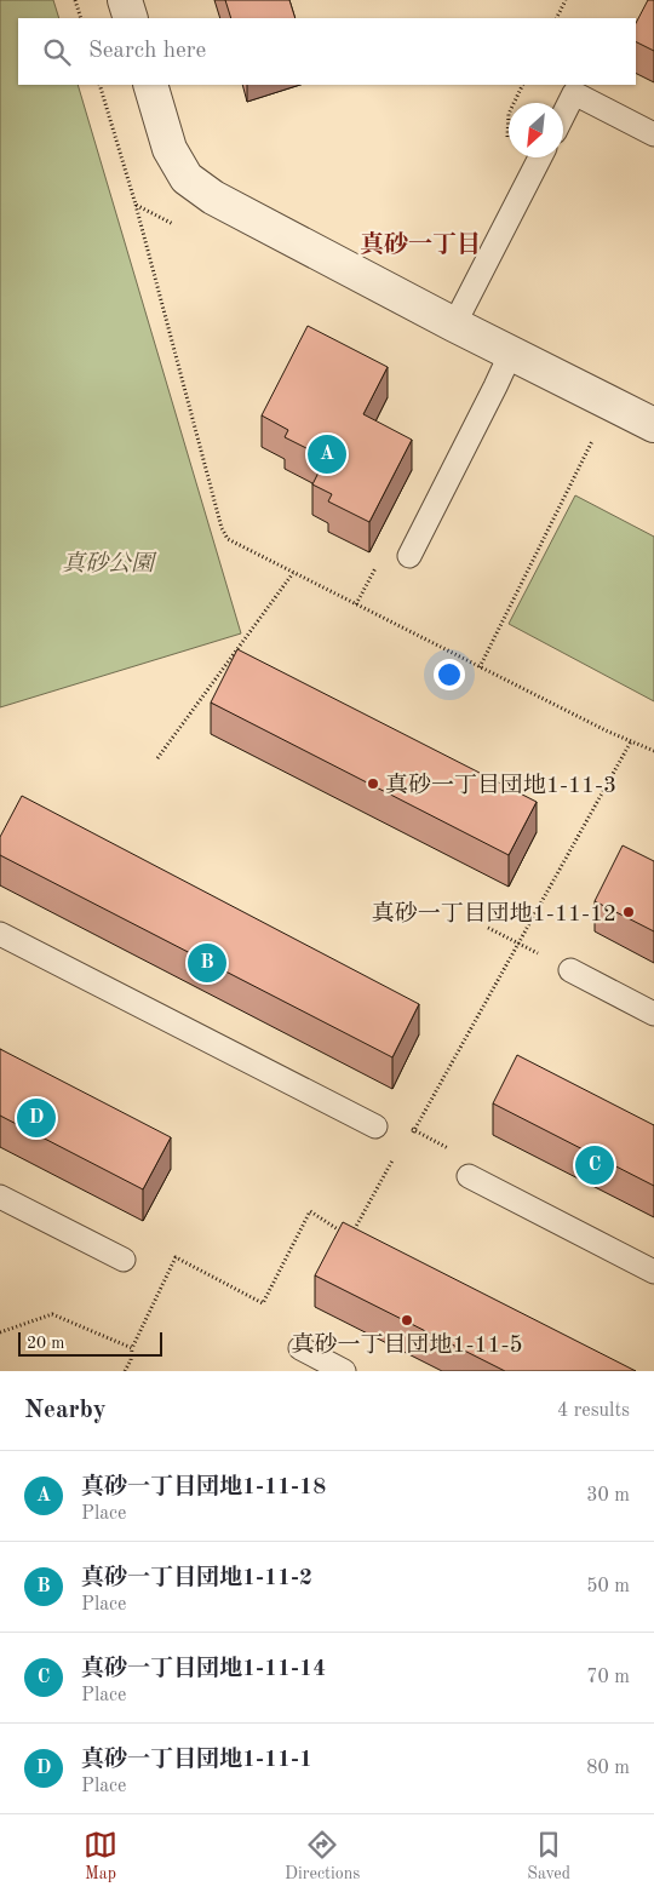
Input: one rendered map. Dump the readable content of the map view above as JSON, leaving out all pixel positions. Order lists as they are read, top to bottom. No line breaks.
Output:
{"districts":["真砂一丁目"],"parks":["真砂公園"],"places":["真砂一丁目団地1-11-3","真砂一丁目団地1-11-12","真砂一丁目団地1-11-5"],"scale_bar":"20 m","north":"bottom left","page":{"search":"Search here","pins":["A","B","D","C"],"scale":"20 m","heading":["Nearby","4 results"],"list":[{"mark":"A","name":"真砂一丁目団地1-11-18","note":"Place","value":"30 m"},{"mark":"B","name":"真砂一丁目団地1-11-2","note":"Place","value":"50 m"},{"mark":"C","name":"真砂一丁目団地1-11-14","note":"Place","value":"70 m"},{"mark":"D","name":"真砂一丁目団地1-11-1","note":"Place","value":"80 m"}],"nav":["Map","Directions","Saved"]}}
